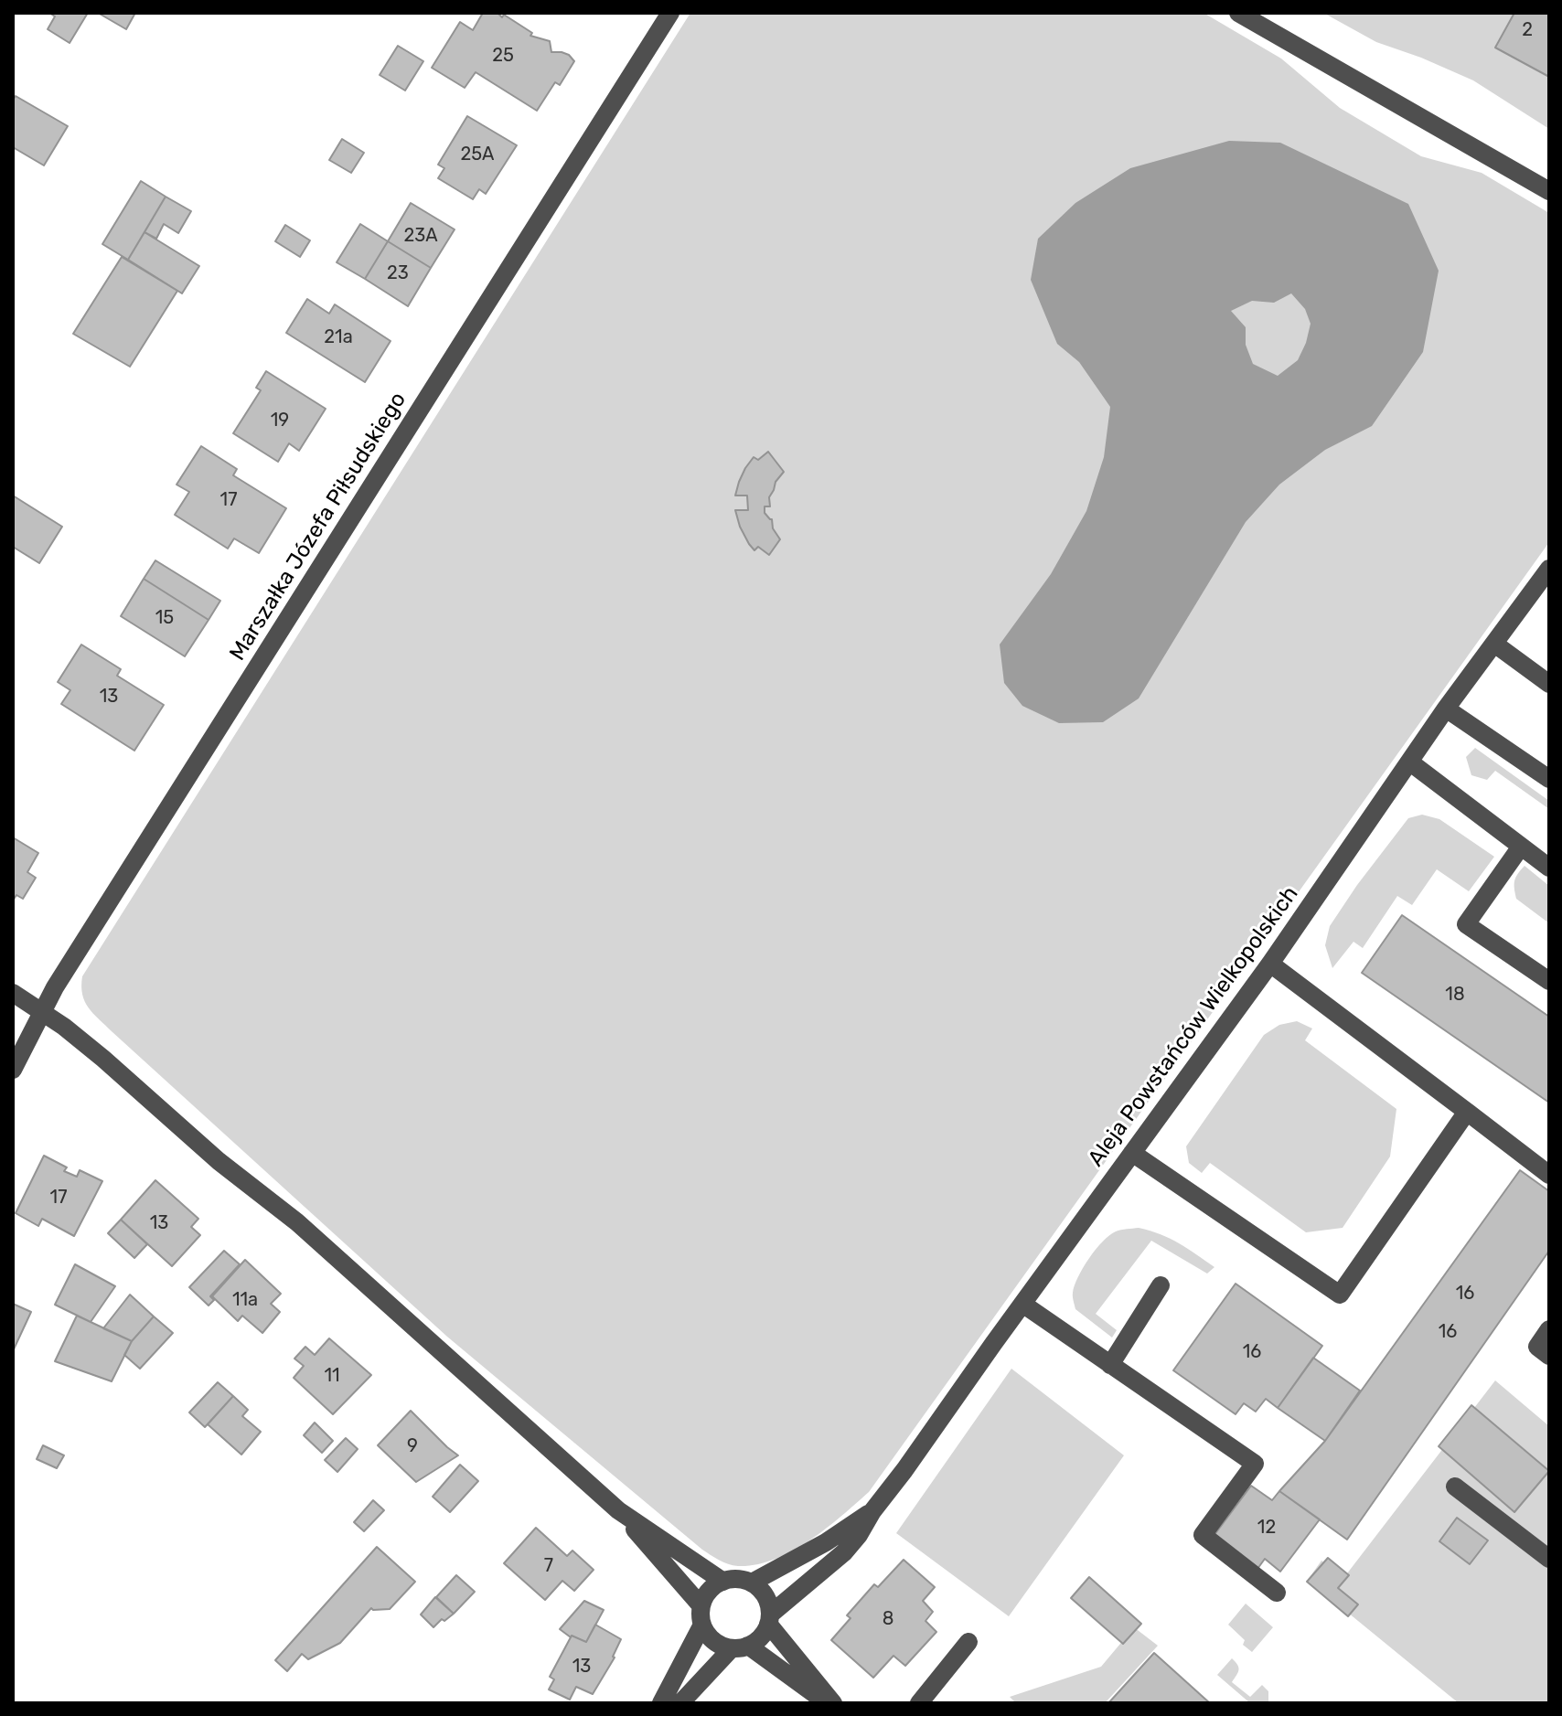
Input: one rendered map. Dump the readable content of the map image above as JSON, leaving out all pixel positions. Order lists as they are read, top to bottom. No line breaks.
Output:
{"streets":{"street":["Marszałka Józefa Piłsudskiego","Aleja Powstańców Wielkopolskich"]},"house_numbers":["2","25","25A","23A","23","21a","19","17","15","13","18","17","13","16","11a","16","16","11","9","12","7","8","13"]}
